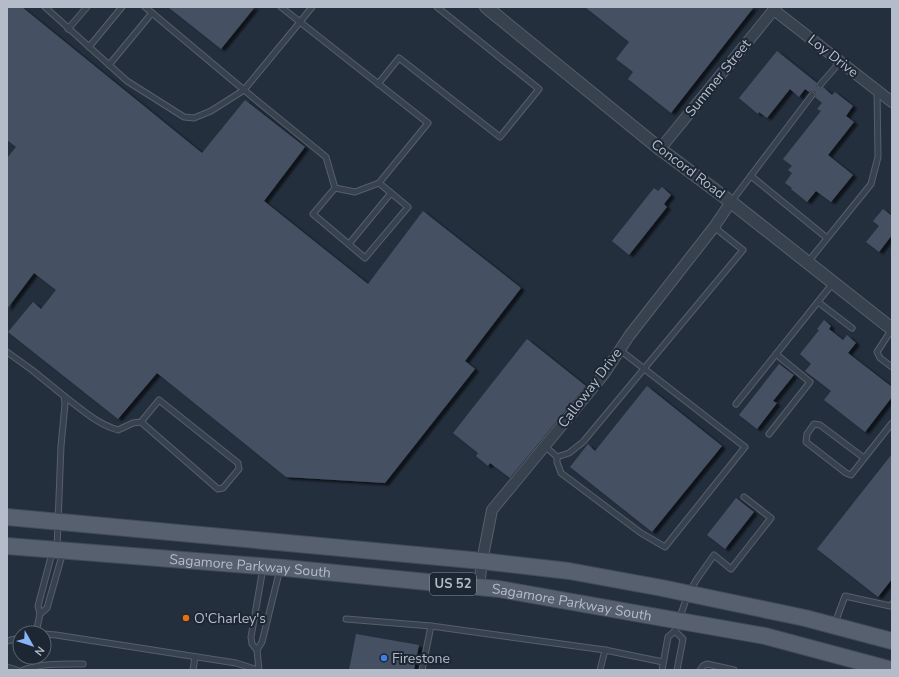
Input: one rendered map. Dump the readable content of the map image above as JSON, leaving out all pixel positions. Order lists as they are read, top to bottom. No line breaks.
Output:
{"streets":{"main road":["Sagamore Parkway South","US 52"],"street":["Loy Drive","Summer Street","Concord Road","Calloway Drive"]},"crossings":[["Loy Drive","Summer Street"],["Summer Street","Concord Road"],["Concord Road","Calloway Drive"],["Calloway Drive","Sagamore Parkway South"]],"places":["O'Charley's","Firestone"],"north":"bottom right"}
